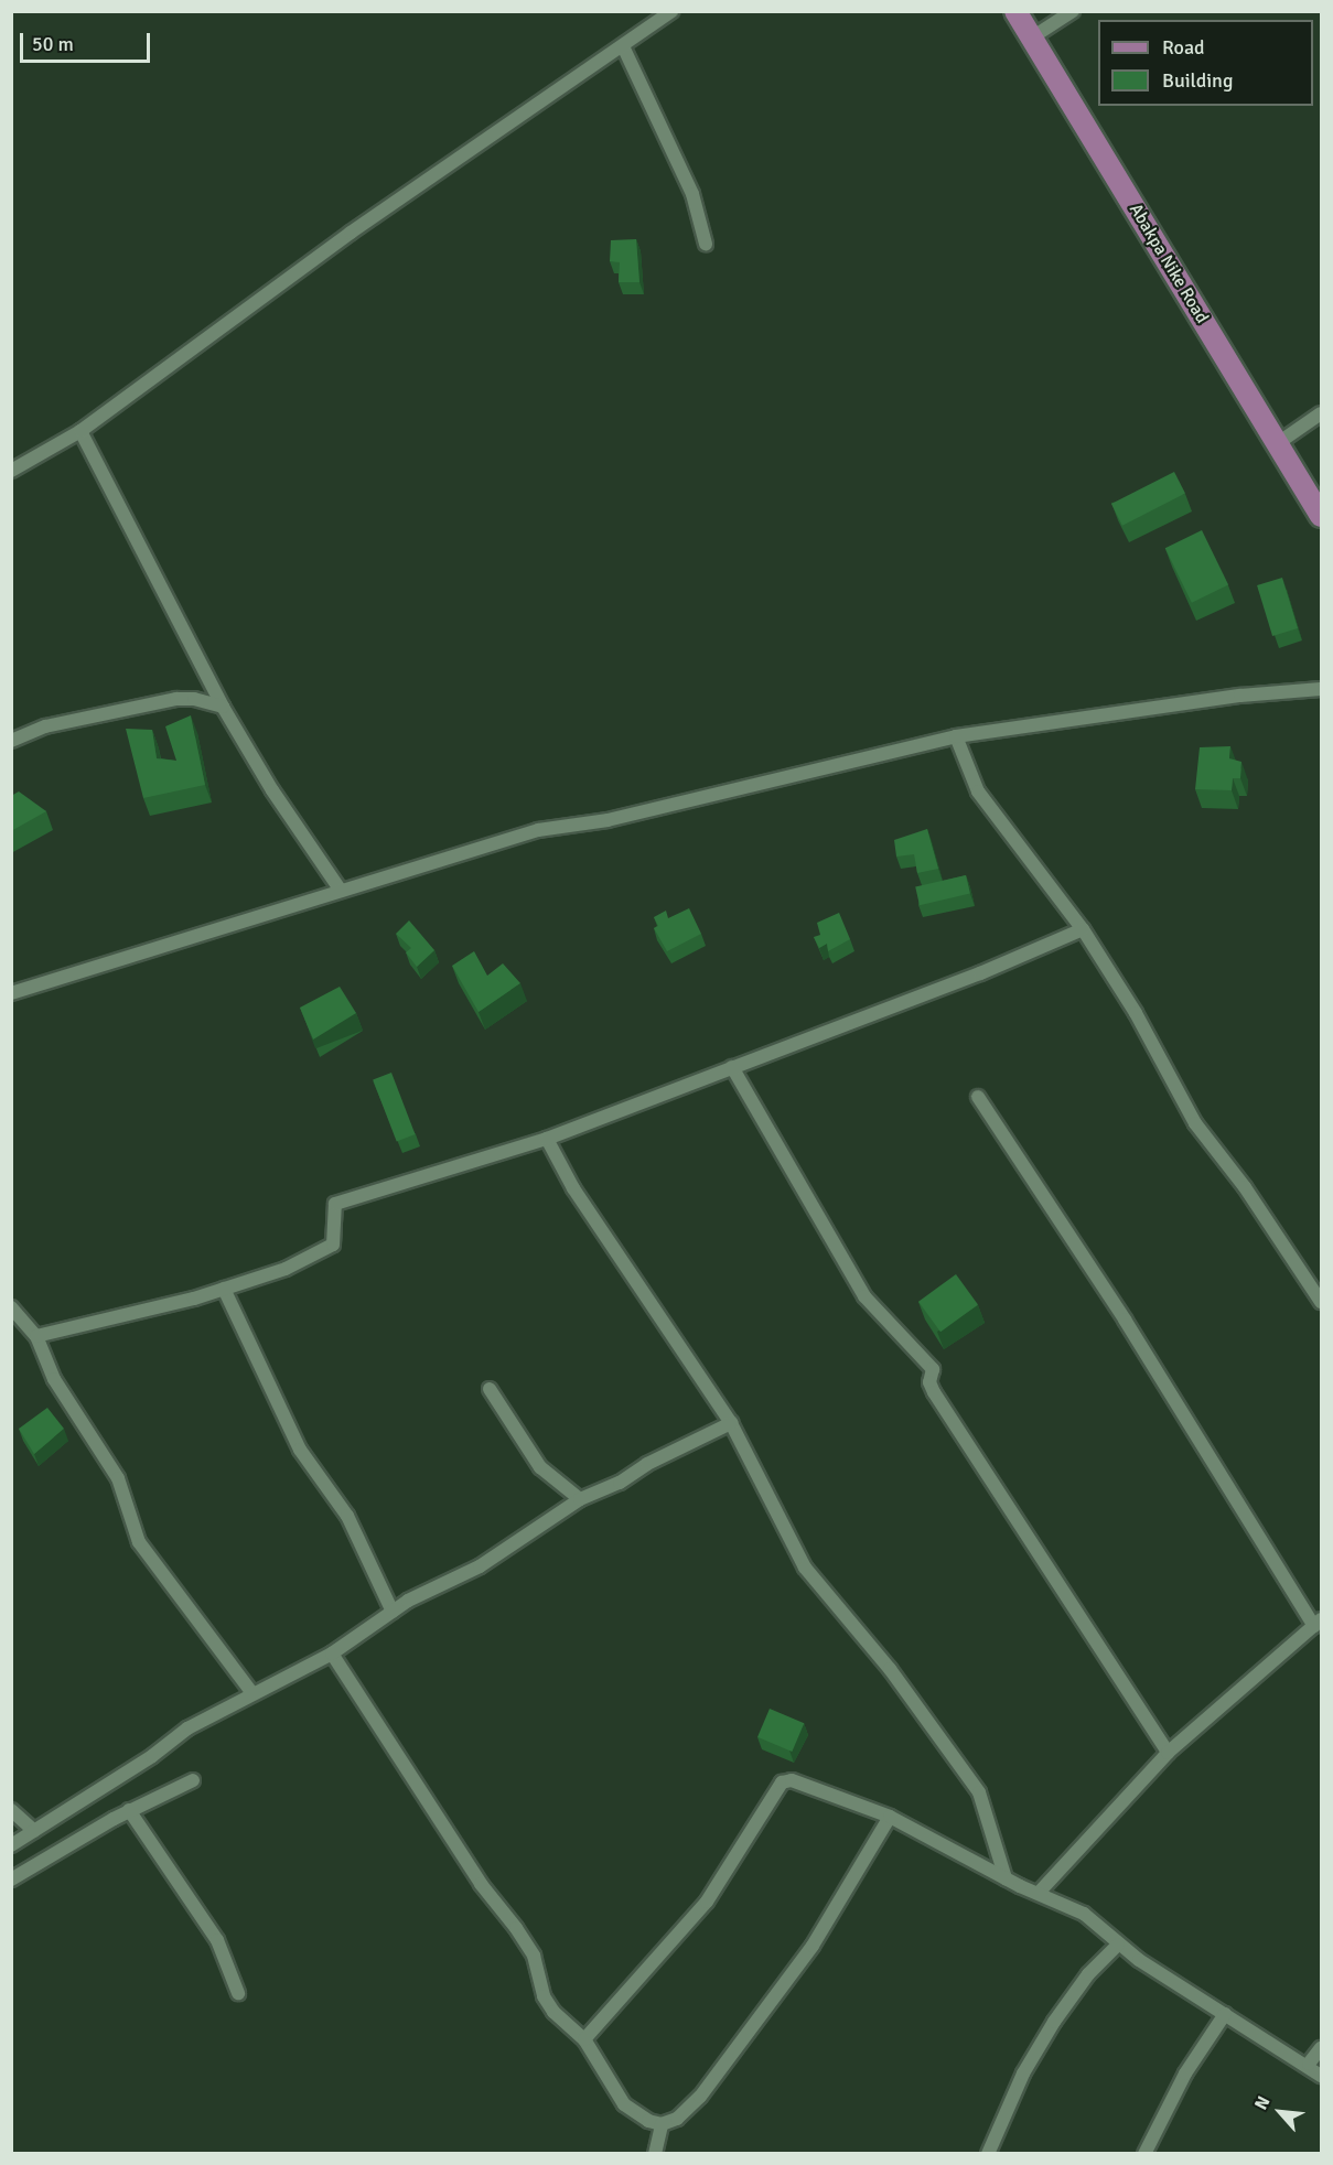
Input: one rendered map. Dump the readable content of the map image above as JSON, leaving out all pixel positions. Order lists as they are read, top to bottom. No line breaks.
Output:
{"streets":{"main road":["Abakpa Nike Road"]},"legend":["Road","Building"],"scale_bar":"50 m","north":"top left"}
